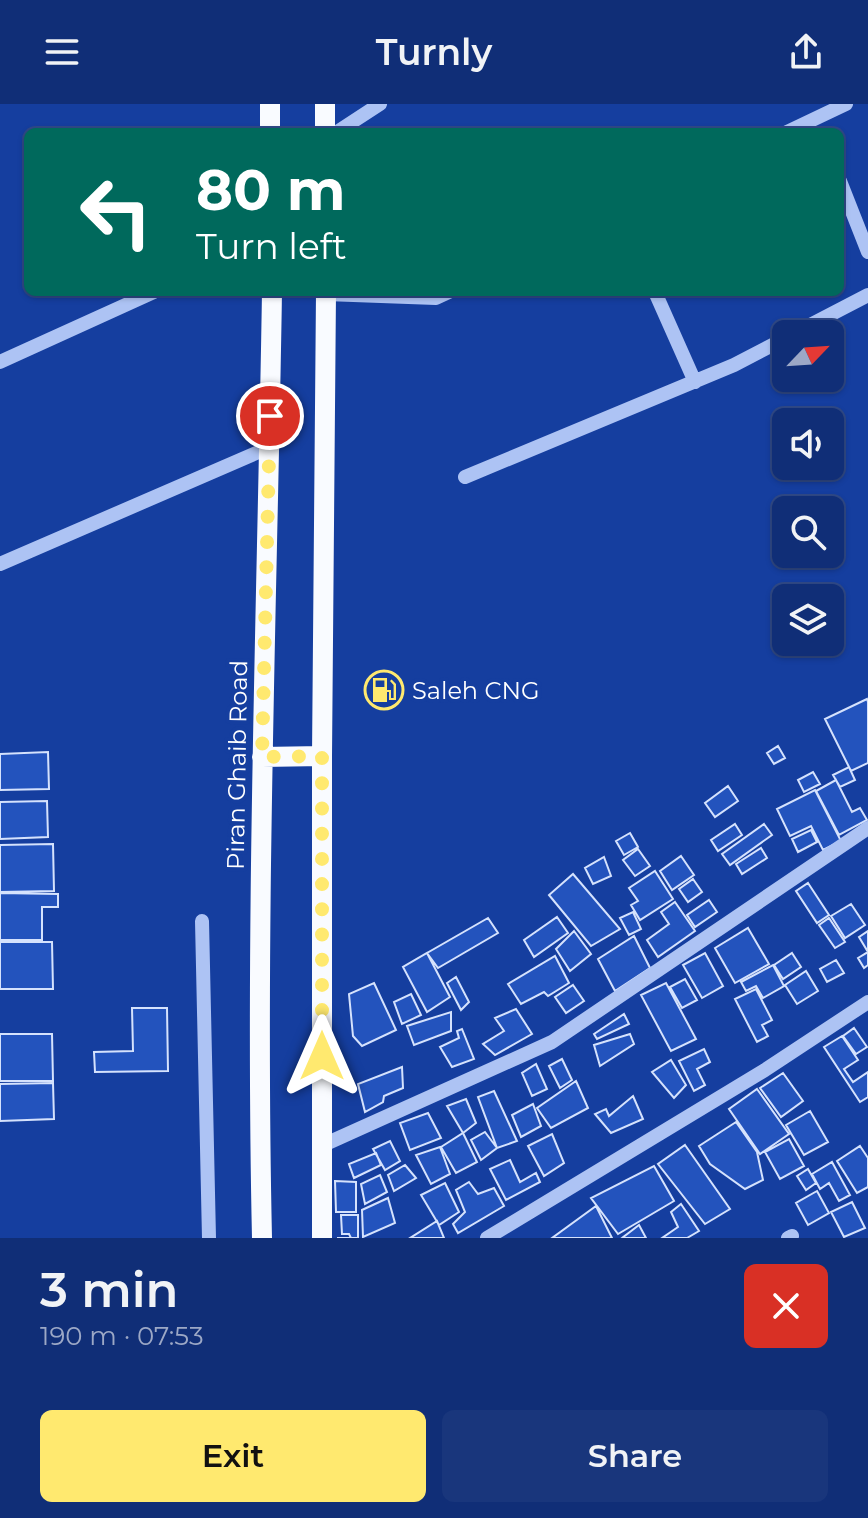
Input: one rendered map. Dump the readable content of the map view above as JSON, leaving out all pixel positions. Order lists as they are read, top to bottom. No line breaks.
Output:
{"streets":{"main road":["Piran Ghaib Road"]},"places":{"fuel station":["Saleh CNG"]},"north":"top right","page":{"header":"Turnly","turn":["80 m","Turn left"],"heading":["3 min","190 m · 07:53"],"buttons":["Exit","Share"]}}
